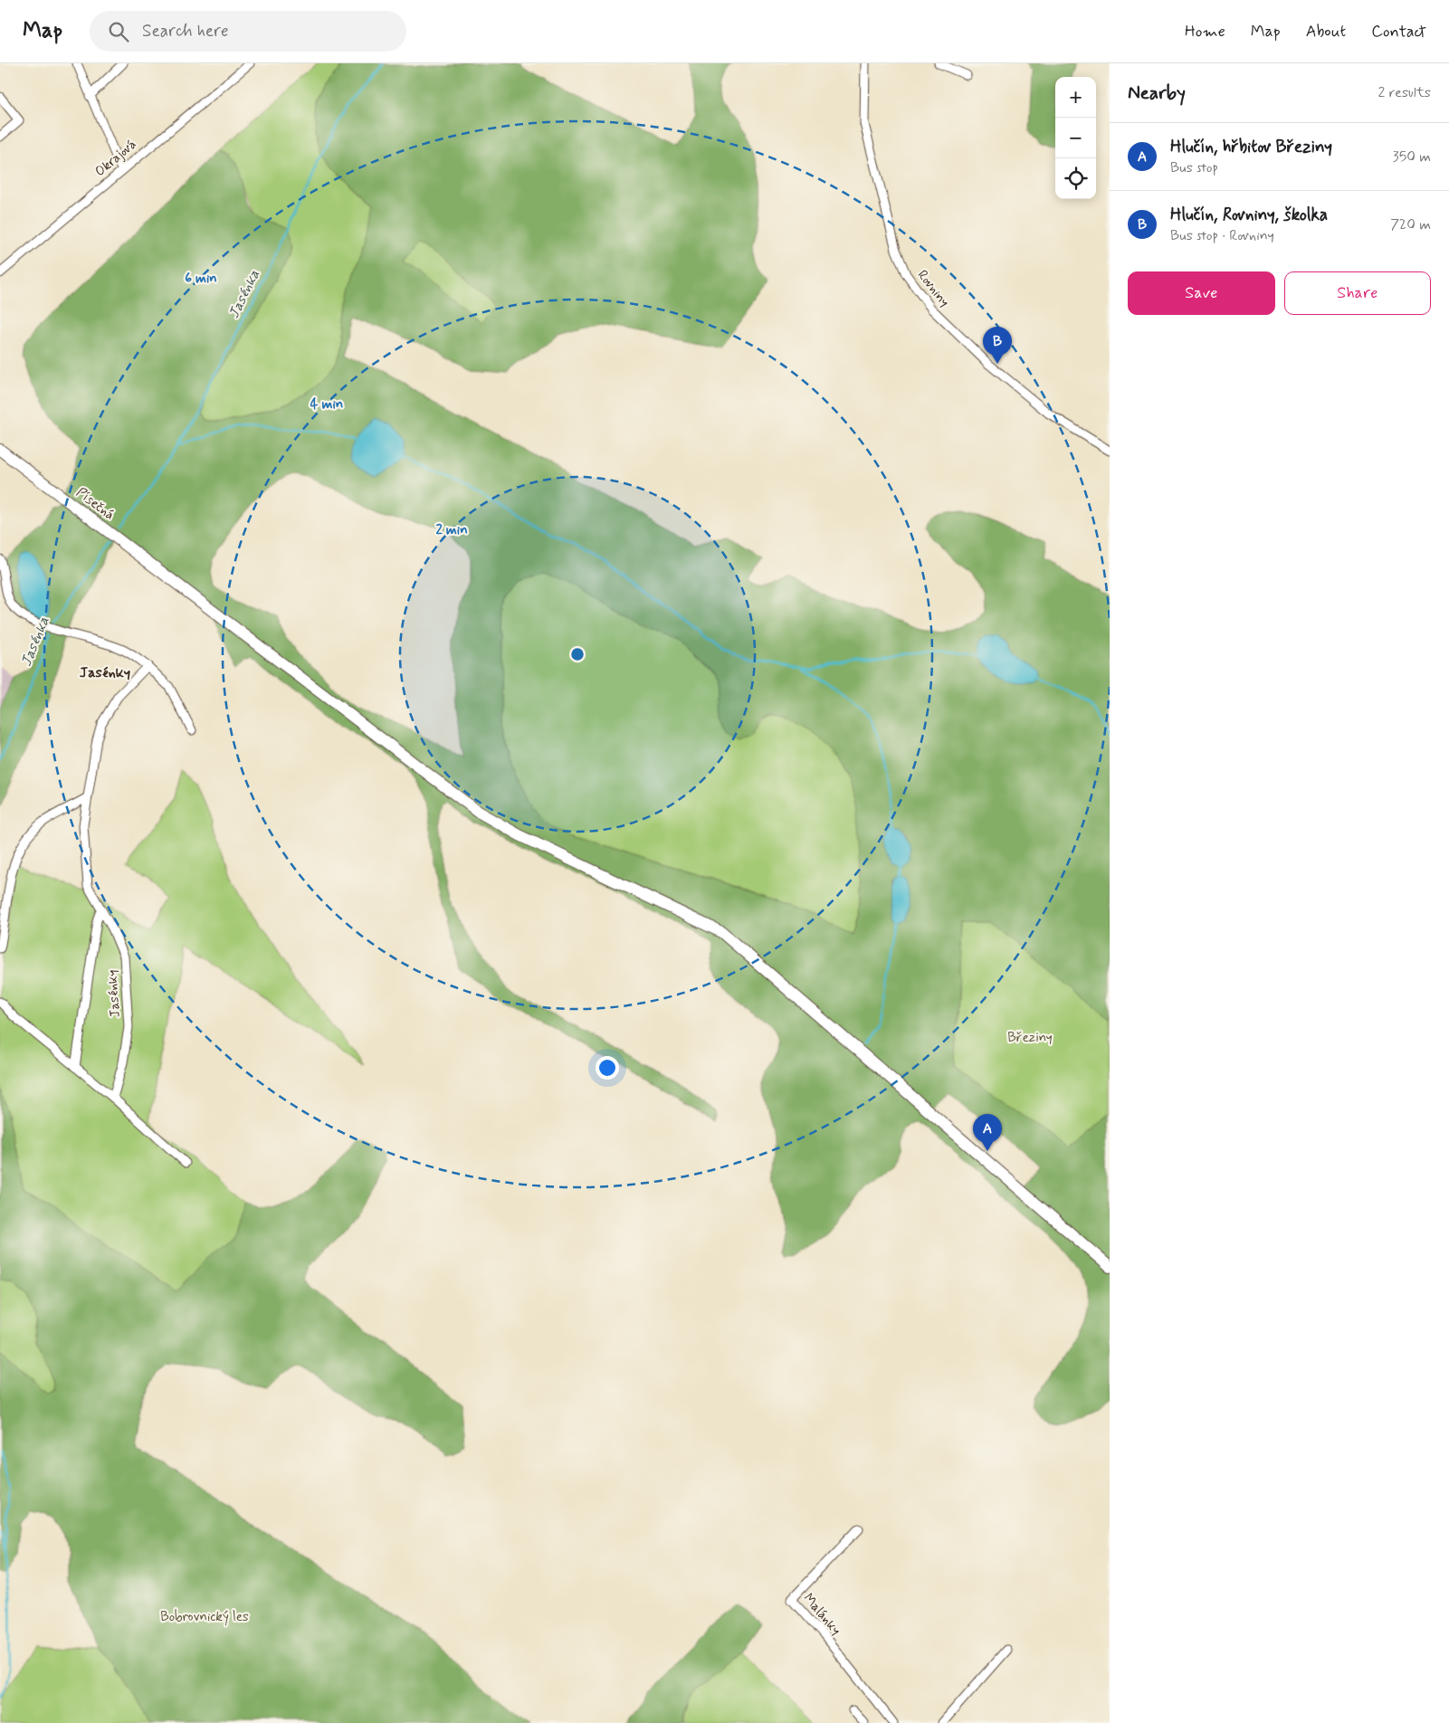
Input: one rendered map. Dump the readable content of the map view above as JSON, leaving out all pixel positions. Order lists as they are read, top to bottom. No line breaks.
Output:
{"streets":{"street":["Okrajová","Rovniny","Písečná","Jasénky","Malánky"]},"districts":["Jasénky"],"water":["Jasénka"],"parks":["Březiny","Bobrovnický les"],"page":{"header":"Map","search":"Search here","nav":["Home","Map","About","Contact"],"heading":["Nearby","2 results"],"map_buttons":["+","−"],"list":[{"mark":"A","name":"Hlučín, hřbitov Březiny","note":"Bus stop","value":"350 m"},{"mark":"B","name":"Hlučín, Rovniny, školka","note":"Bus stop · Rovniny","value":"720 m"}],"buttons":["Save","Share"],"pins":["B","A"]},"rings":["6 min","4 min","2 min"]}
